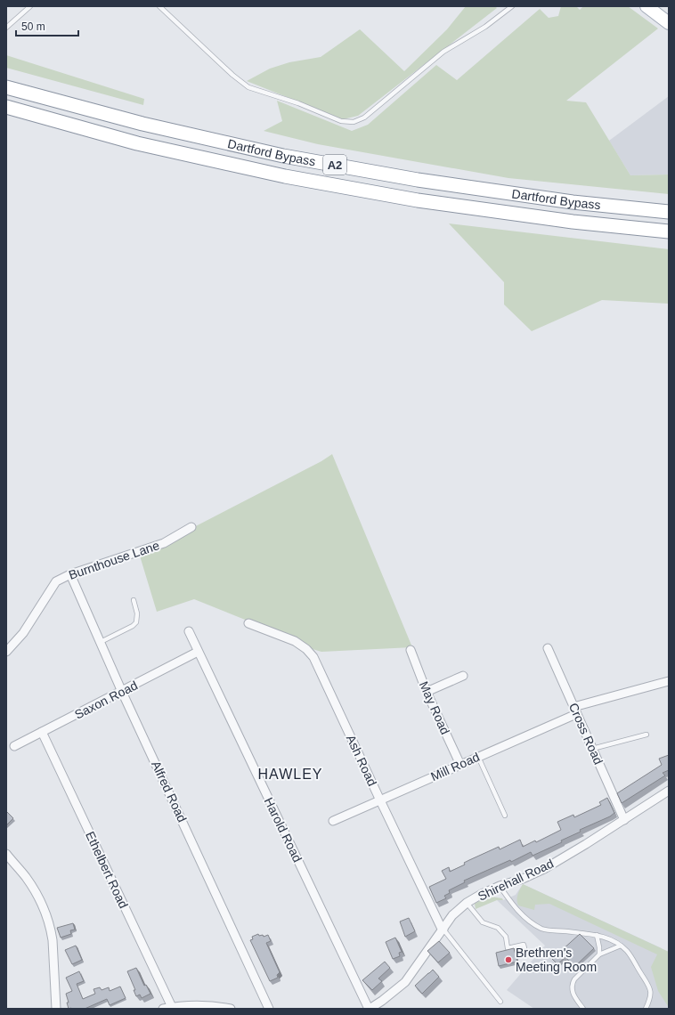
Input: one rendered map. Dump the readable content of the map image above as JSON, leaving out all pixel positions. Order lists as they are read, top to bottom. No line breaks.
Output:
{"streets":{"highway":["Dartford Bypass","A2"],"street":["Burnthouse Lane","Saxon Road","May Road","Cross Road","Ash Road","Mill Road","Alfred Road","Harold Road","Ethelbert Road","Shirehall Road"]},"crossings":[["Burnthouse Lane","Alfred Road"],["Saxon Road","Alfred Road"],["Saxon Road","Harold Road"],["Saxon Road","Ethelbert Road"],["May Road","Mill Road"],["Cross Road","Mill Road"],["Cross Road","Shirehall Road"],["Ash Road","Mill Road"],["Ash Road","Shirehall Road"],["Harold Road","Shirehall Road"]],"districts":["HAWLEY"],"places":["Brethren's Meeting Room"],"scale_bar":"50 m"}
